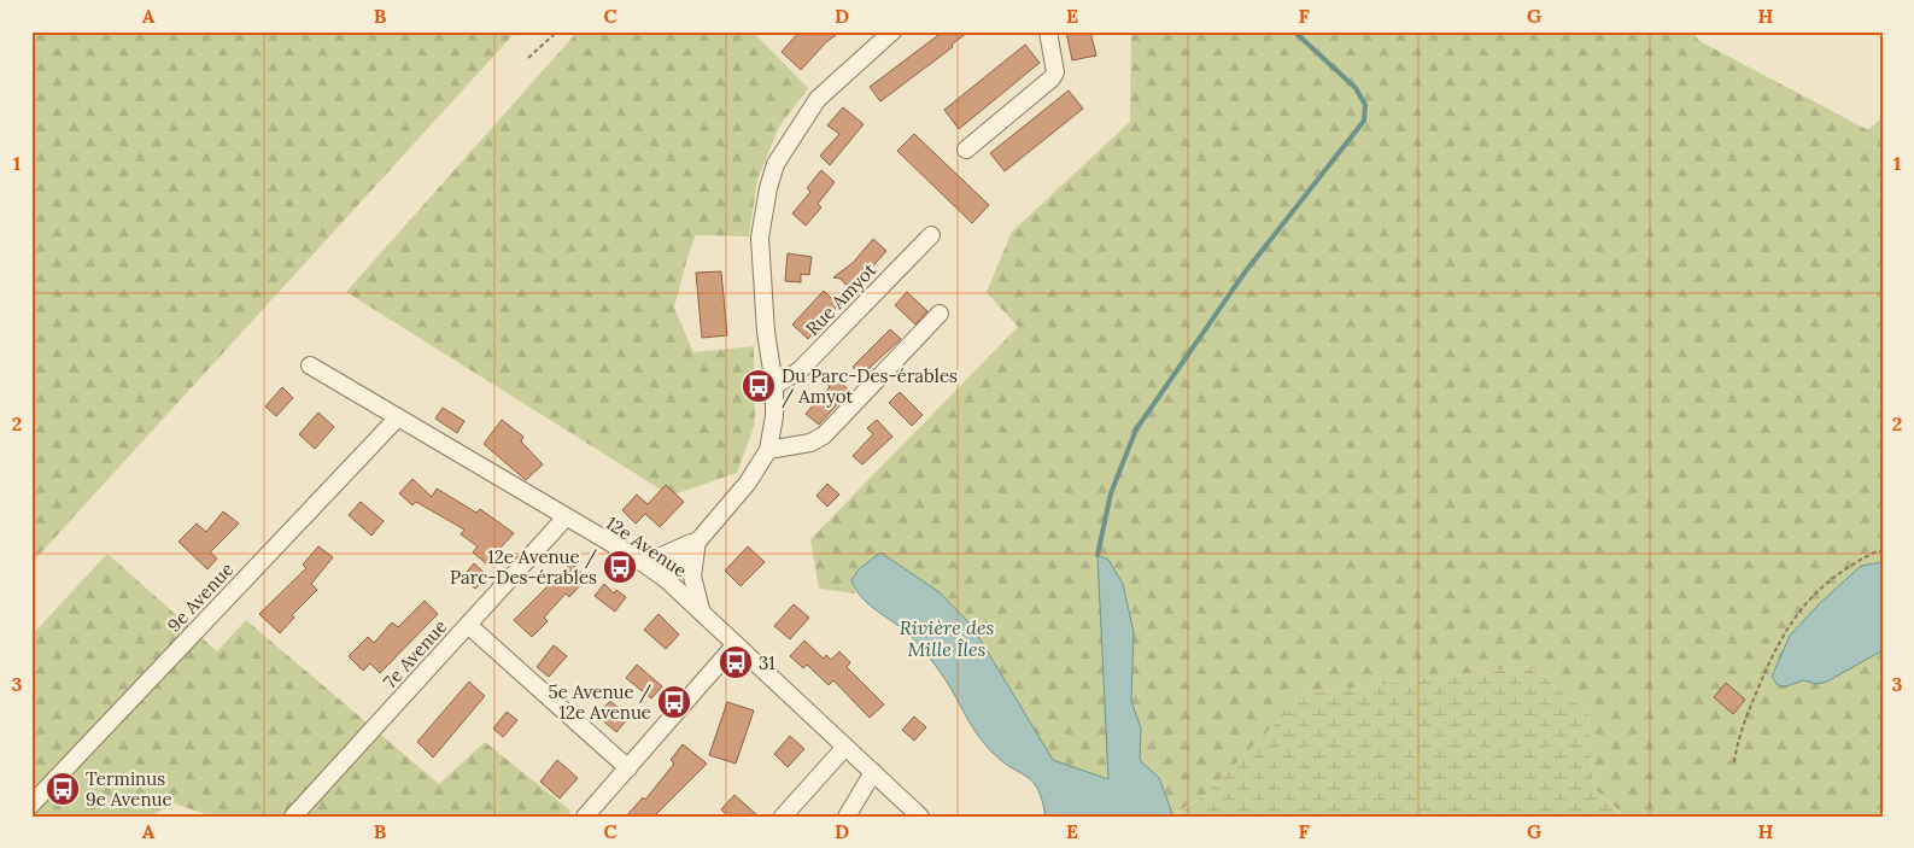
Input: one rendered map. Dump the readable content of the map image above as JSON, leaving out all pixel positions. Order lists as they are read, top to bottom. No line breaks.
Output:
{"streets":{"street":["Rue Amyot","12e Avenue","9e Avenue","7e Avenue"]},"crossings":[["12e Avenue","9e Avenue"],["12e Avenue","7e Avenue"]],"water":["Rivière des Mille Îles"],"places":{"bus stop":["Du Parc-Des-érables / Amyot","12e Avenue / Parc-Des-érables","31","5e Avenue / 12e Avenue","Terminus 9e Avenue"]},"grid":{"columns":["A","B","C","D","E","F","G","H"],"rows":["1","2","3"]}}
